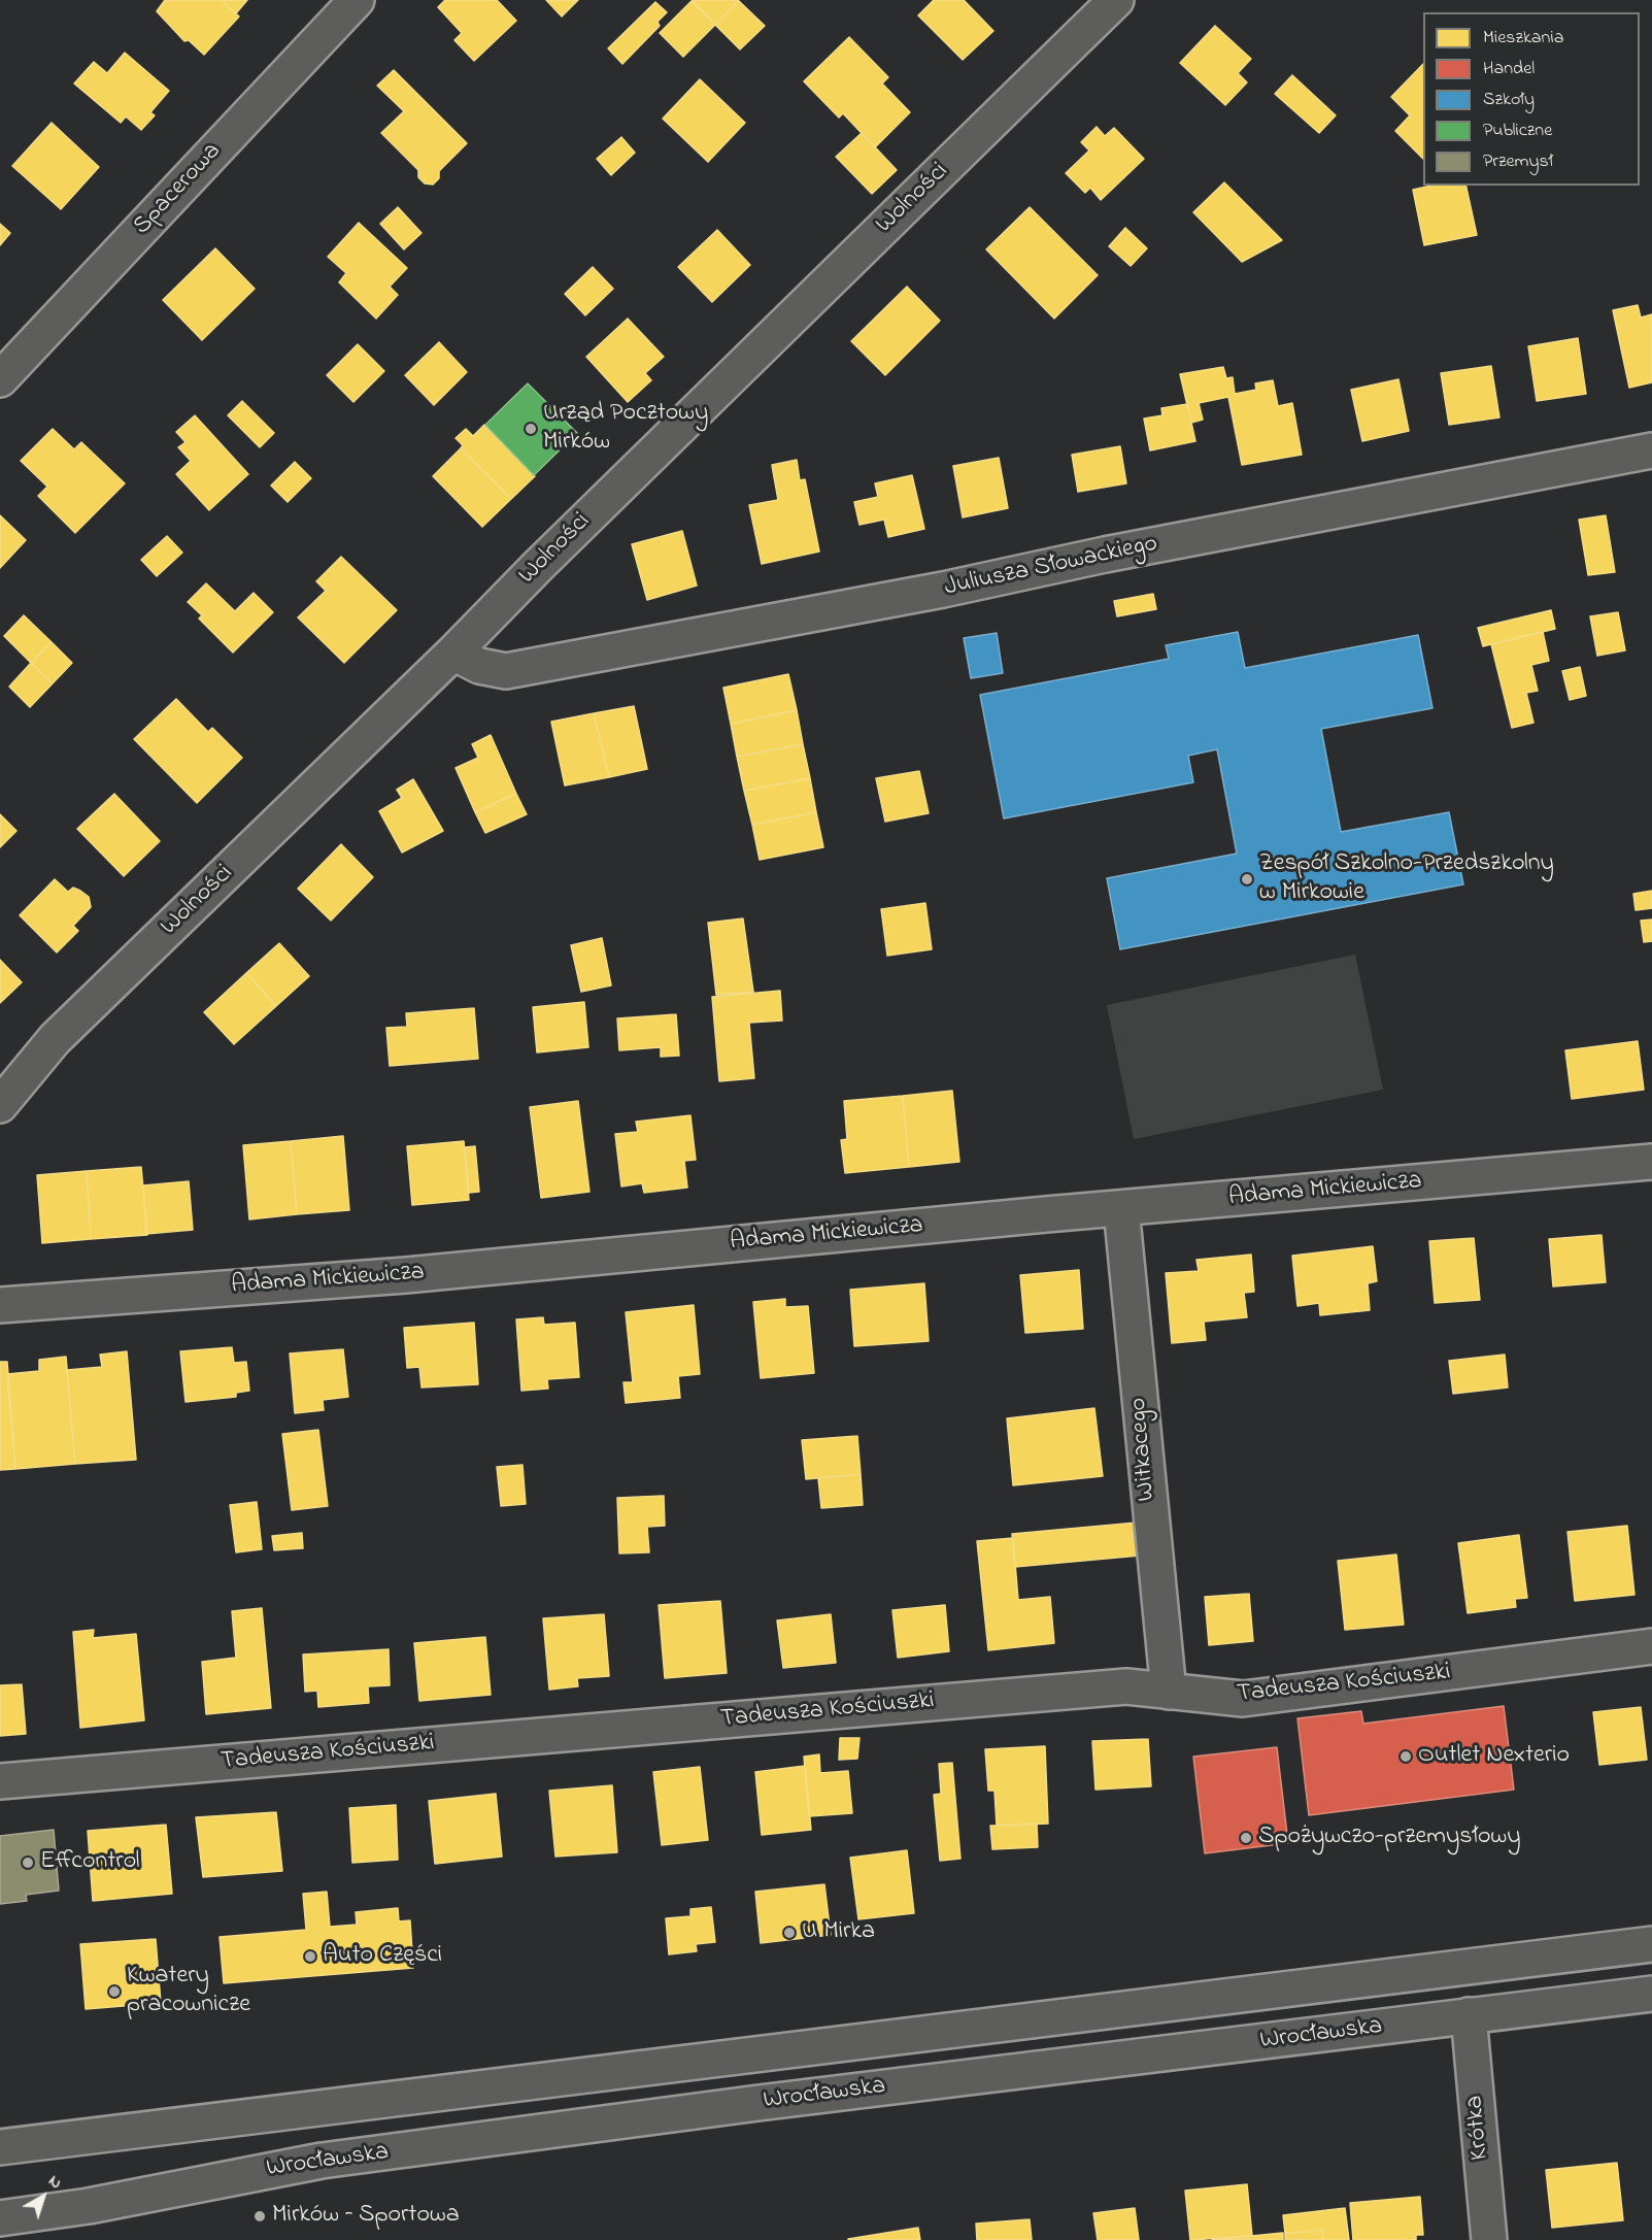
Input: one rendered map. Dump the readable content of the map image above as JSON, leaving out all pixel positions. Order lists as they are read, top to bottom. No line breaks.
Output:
{"streets":{"street":["Spacerowa","Wolności","Juliusza Słowackiego","Adama Mickiewicza","Witkacego","Tadeusza Kościuszki","Wrocławska","Krótka"]},"crossings":[["Wolności","Juliusza Słowackiego"],["Adama Mickiewicza","Witkacego"],["Witkacego","Tadeusza Kościuszki"],["Wrocławska","Krótka"]],"places":["Urząd Pocztowy Mirków","Zespół Szkolno-Przedszkolny w Mirkowie","Outlet Nexterio","Spożywczo-przemysłowy","Effcontrol","U Mirka","Auto Części","Kwatery pracownicze","Mirków – Sportowa"],"legend":["Mieszkania","Handel","Szkoły","Publiczne","Przemysł"],"north":"top right"}
